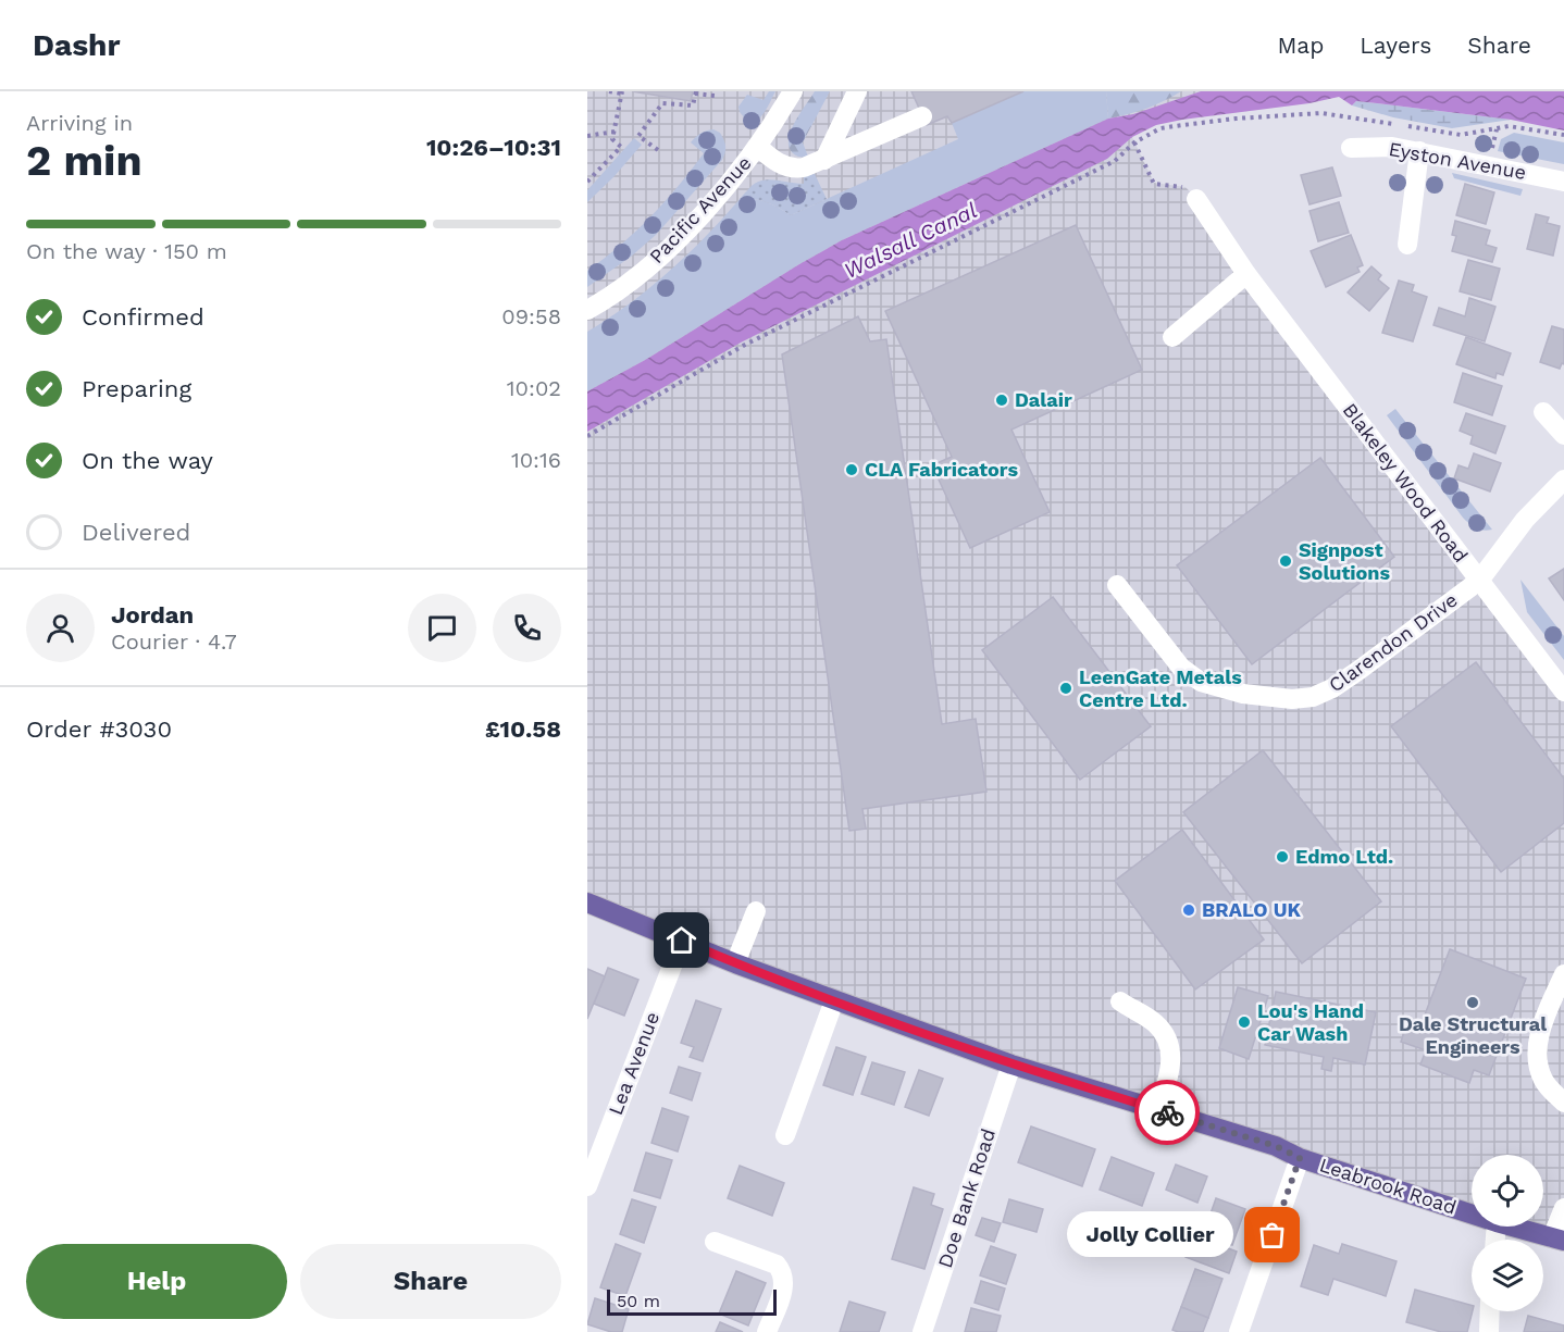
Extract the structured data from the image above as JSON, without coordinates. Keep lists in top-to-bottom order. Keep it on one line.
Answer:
{"streets":{"main road":["Leabrook Road"],"street":["Eyston Avenue","Pacific Avenue","Blakeley Wood Road","Clarendon Drive","Lea Avenue","Doe Bank Road"]},"crossings":[["Blakeley Wood Road","Clarendon Drive"],["Lea Avenue","Leabrook Road"],["Leabrook Road","Doe Bank Road"]],"water":["Walsall Canal"],"places":["Dalair","CLA Fabricators","Signpost Solutions","LeenGate Metals Centre Ltd.","Edmo Ltd.","BRALO UK","Dale Structural Engineers","Lou's Hand Car Wash","Jolly Collier"],"scale_bar":"50 m","page":{"header":"Dashr","nav":["Map","Layers","Share"],"heading":["2 min","Arriving in","10:26–10:31"],"panel":["Jordan","Courier · 4.7","Order #3030","£10.58"],"bar":"On the way · 150 m","list":[["Confirmed","09:58"],["Preparing","10:02"],["On the way","10:16"],"Delivered"],"bubble":"Jolly Collier","buttons":["Help","Share"],"scale":"50 m"}}
